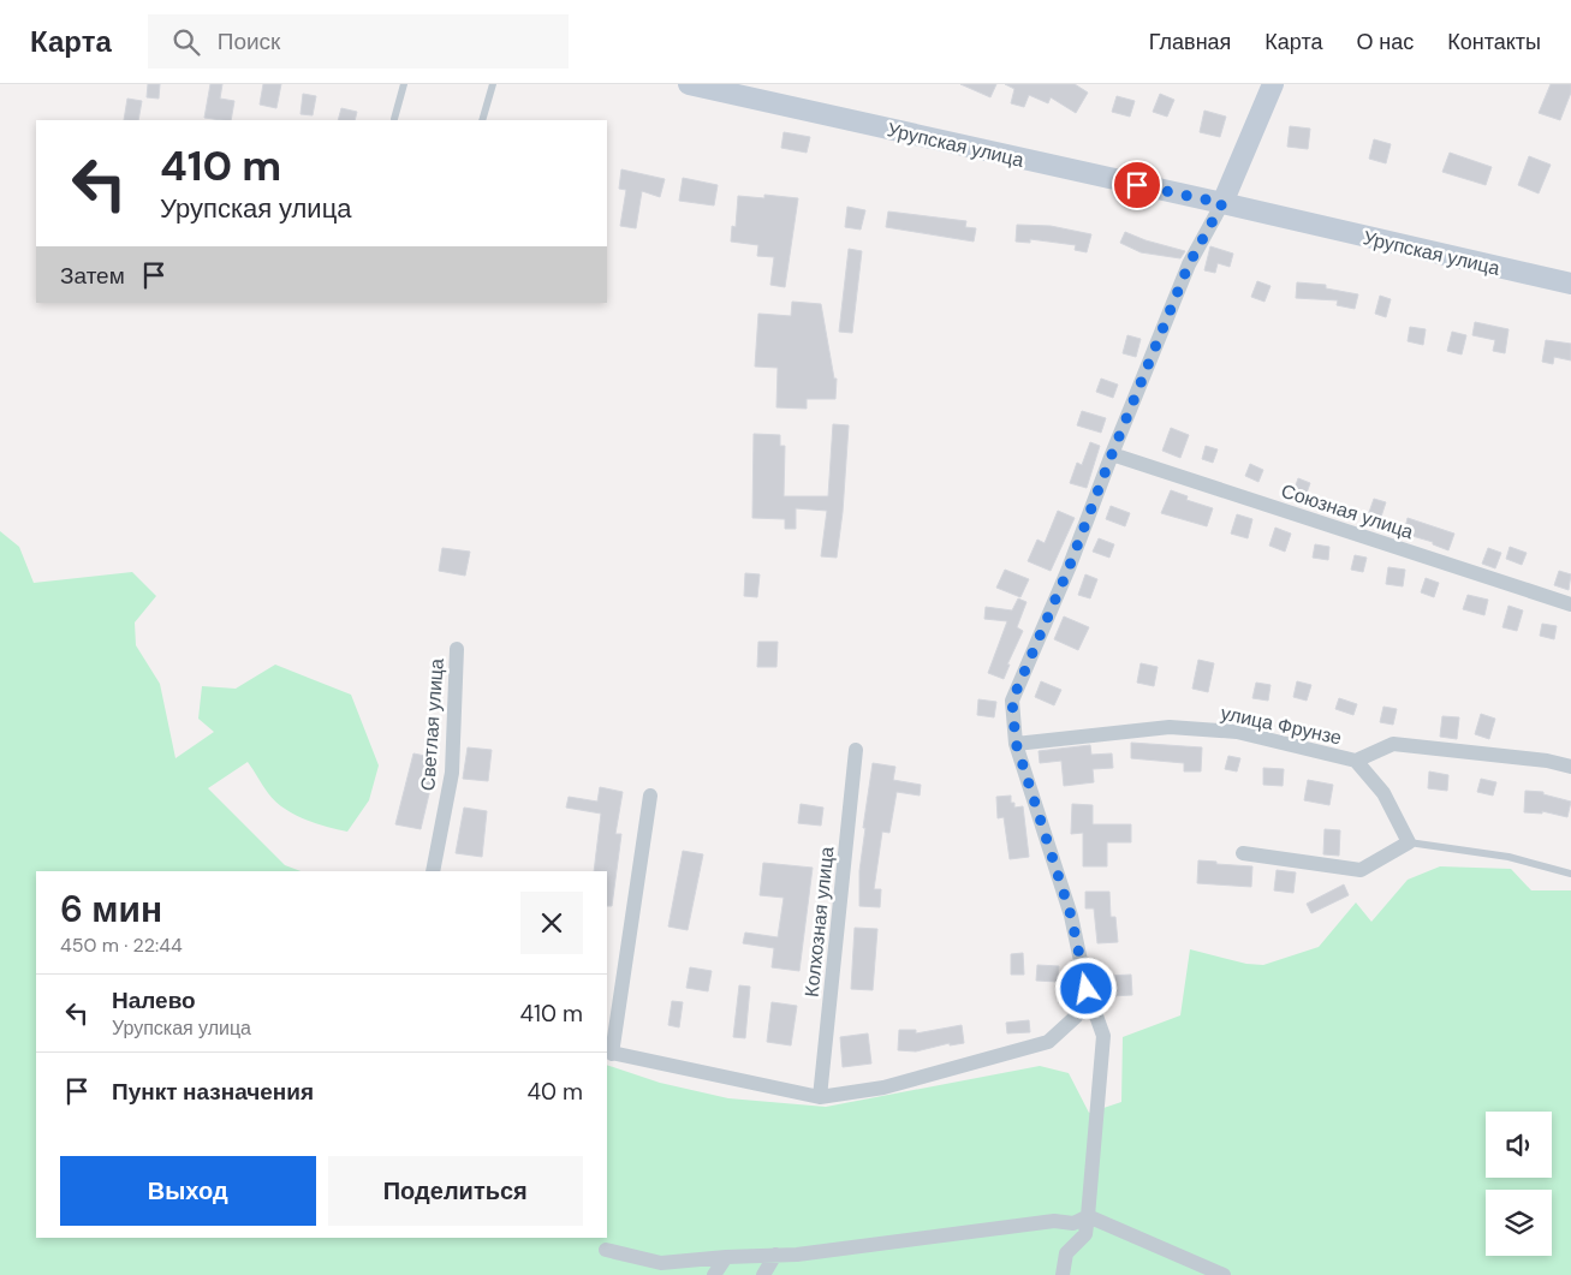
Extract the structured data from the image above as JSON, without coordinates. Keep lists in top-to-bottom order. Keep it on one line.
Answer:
{"streets":{"street":["Урупская улица","Союзная улица","Светлая улица","улица Фрунзе","Колхозная улица"]},"page":{"header":"Карта","search":"Поиск","nav":["Главная","Карта","О нас","Контакты"],"turn":["410 m","Урупская улица"],"then":"Затем","heading":["6 мин","450 m · 22:44"],"list":[{"name":"Налево","note":"Урупская улица","value":"410 m"},{"name":"Пункт назначения","value":"40 m"}],"buttons":["Выход","Поделиться"]}}
